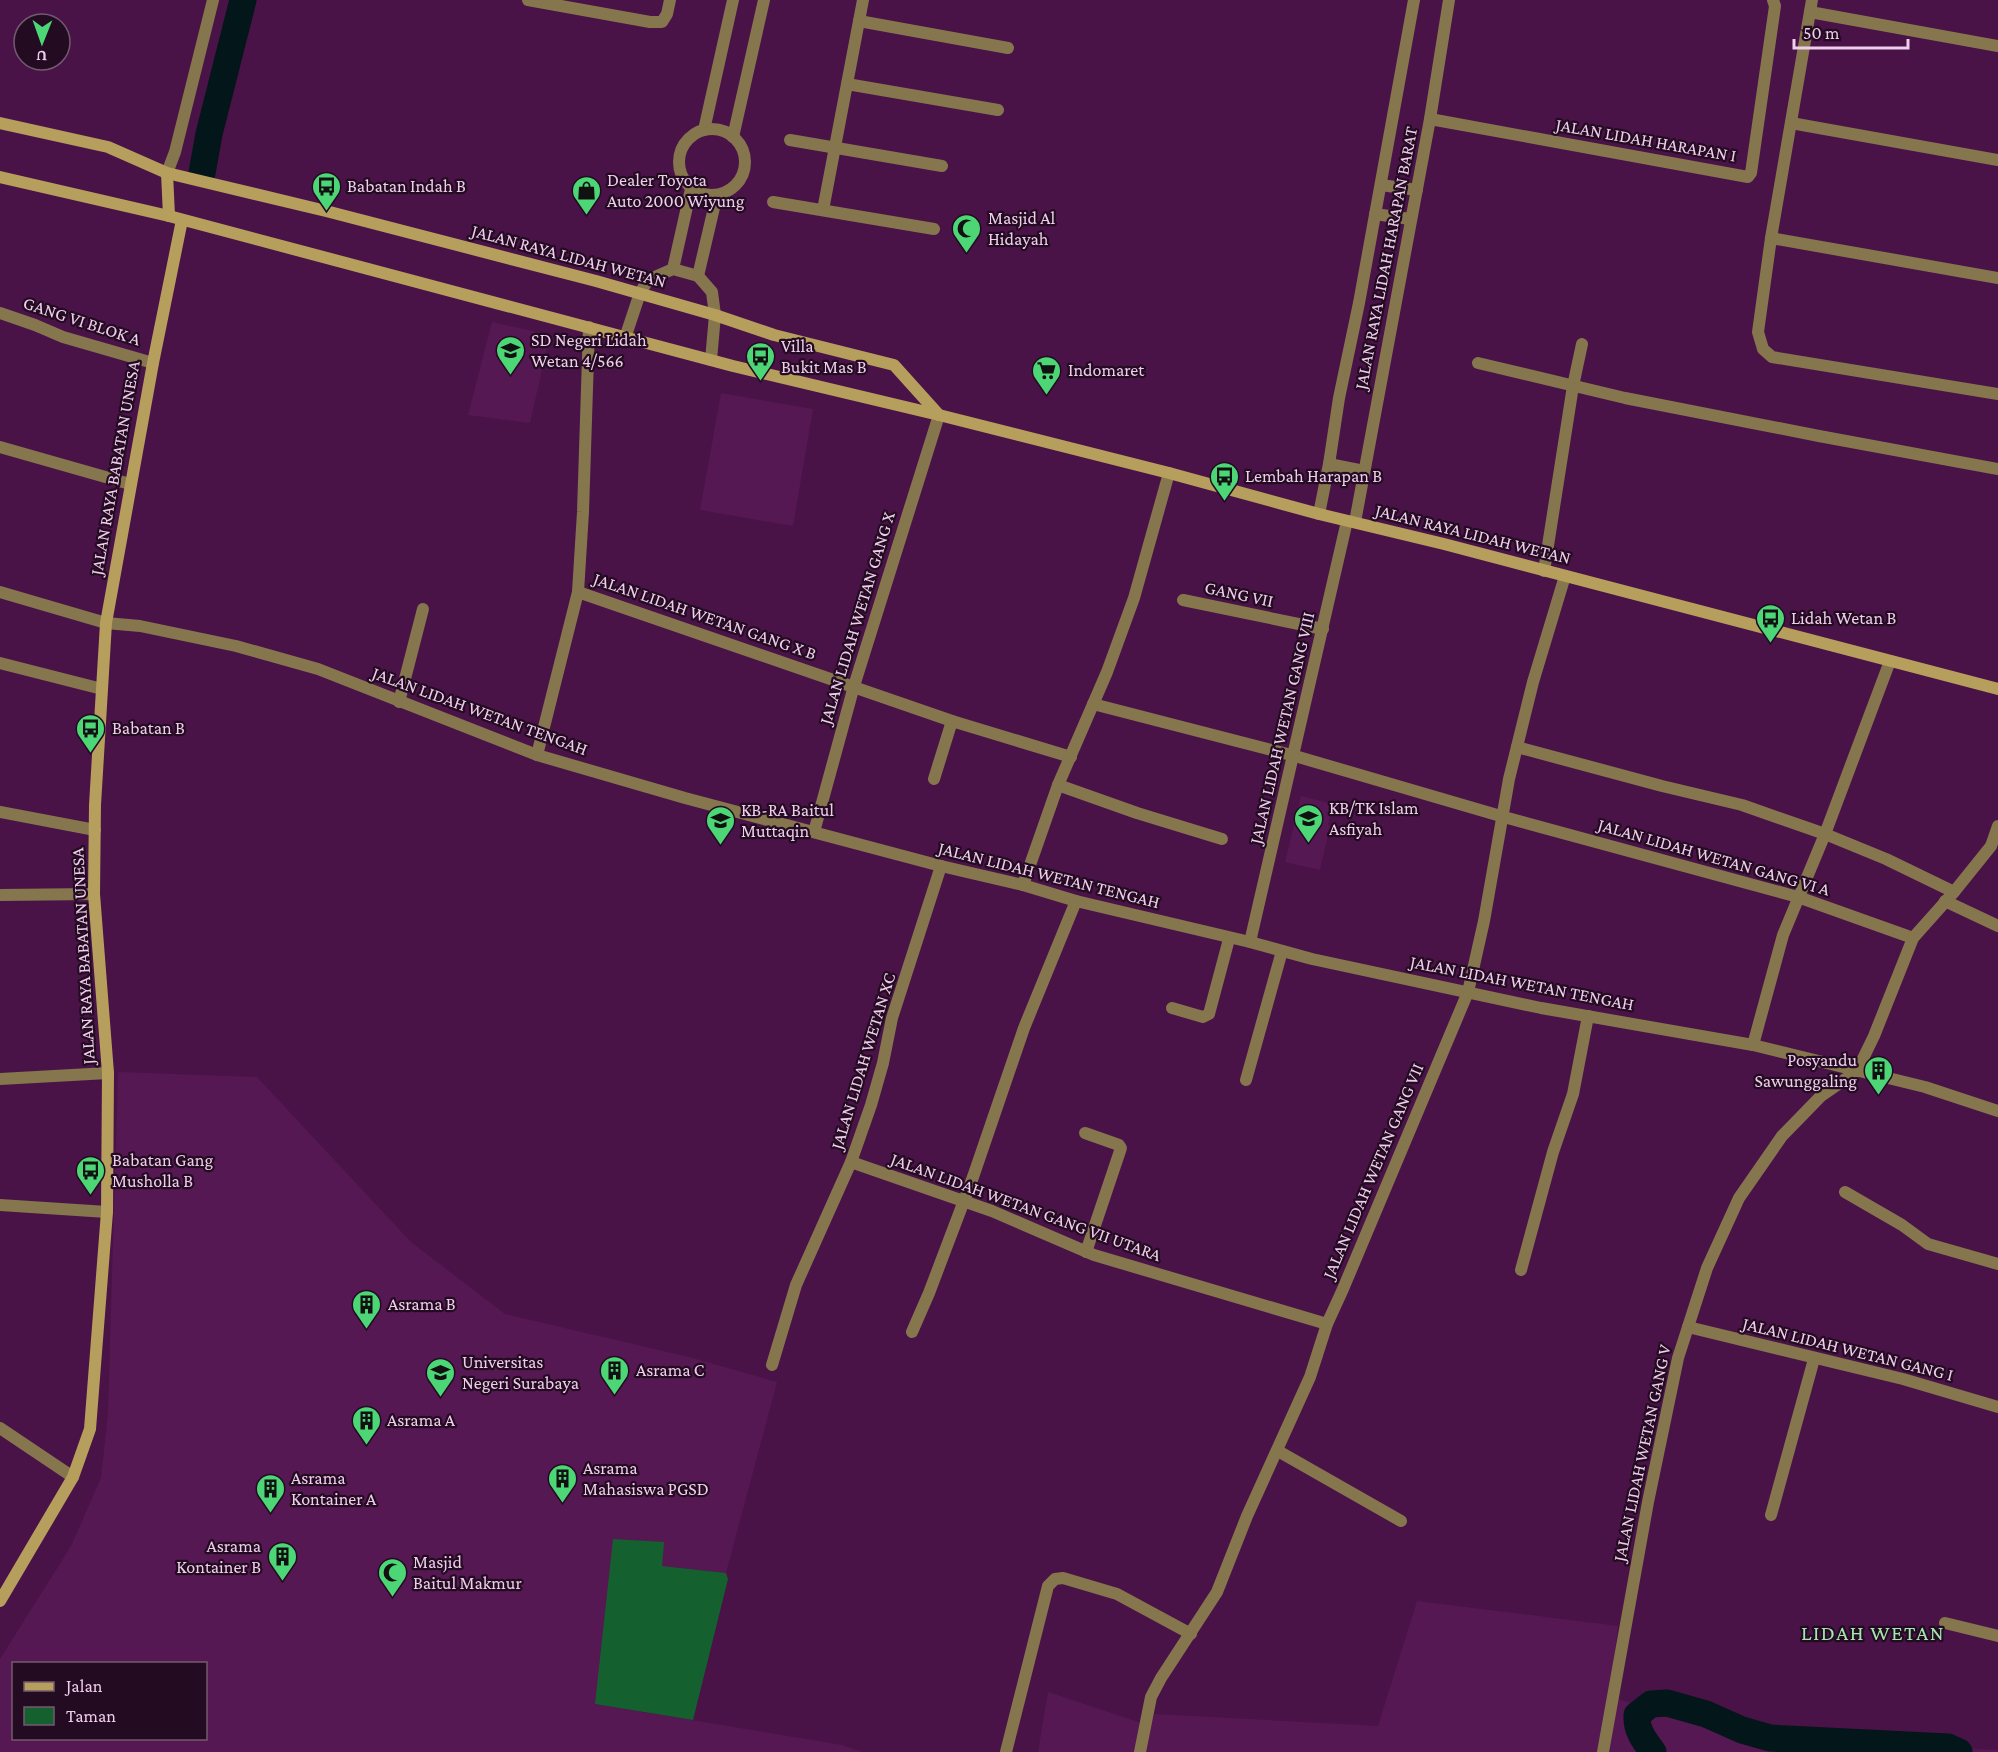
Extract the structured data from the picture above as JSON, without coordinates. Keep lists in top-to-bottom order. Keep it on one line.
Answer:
{"streets":{"main road":["JALAN RAYA LIDAH WETAN","JALAN RAYA BABATAN UNESA"],"street":["JALAN LIDAH HARAPAN I","JALAN RAYA LIDAH HARAPAN BARAT","GANG VI BLOK A","GANG VII","JALAN LIDAH WETAN GANG X B","JALAN LIDAH WETAN GANG X","JALAN LIDAH WETAN TENGAH","JALAN LIDAH WETAN GANG VIII","JALAN LIDAH WETAN GANG VI A","JALAN LIDAH WETAN XC","JALAN LIDAH WETAN GANG VII","JALAN LIDAH WETAN GANG VII UTARA","JALAN LIDAH WETAN GANG I","JALAN LIDAH WETAN GANG V"]},"crossings":[["JALAN LIDAH HARAPAN I","JALAN RAYA LIDAH HARAPAN BARAT"],["JALAN RAYA LIDAH WETAN","JALAN RAYA LIDAH HARAPAN BARAT"],["JALAN RAYA LIDAH WETAN","JALAN RAYA BABATAN UNESA"],["JALAN RAYA LIDAH WETAN","JALAN LIDAH WETAN GANG X"],["JALAN RAYA LIDAH WETAN","JALAN LIDAH WETAN GANG VIII"],["JALAN RAYA LIDAH WETAN","JALAN LIDAH WETAN GANG VII"],["JALAN RAYA LIDAH HARAPAN BARAT","JALAN LIDAH WETAN GANG VIII"],["GANG VI BLOK A","JALAN RAYA BABATAN UNESA"],["JALAN RAYA BABATAN UNESA","JALAN LIDAH WETAN TENGAH"],["GANG VII","JALAN LIDAH WETAN GANG VIII"],["JALAN LIDAH WETAN GANG X B","JALAN LIDAH WETAN GANG X"],["JALAN LIDAH WETAN GANG X","JALAN LIDAH WETAN TENGAH"],["JALAN LIDAH WETAN TENGAH","JALAN LIDAH WETAN GANG VIII"],["JALAN LIDAH WETAN TENGAH","JALAN LIDAH WETAN XC"],["JALAN LIDAH WETAN TENGAH","JALAN LIDAH WETAN GANG VII"],["JALAN LIDAH WETAN TENGAH","JALAN LIDAH WETAN GANG V"],["JALAN LIDAH WETAN GANG VIII","JALAN LIDAH WETAN GANG VI A"],["JALAN LIDAH WETAN GANG VI A","JALAN LIDAH WETAN GANG VII"],["JALAN LIDAH WETAN GANG VI A","JALAN LIDAH WETAN GANG V"],["JALAN LIDAH WETAN XC","JALAN LIDAH WETAN GANG VII UTARA"],["JALAN LIDAH WETAN GANG VII","JALAN LIDAH WETAN GANG VII UTARA"],["JALAN LIDAH WETAN GANG I","JALAN LIDAH WETAN GANG V"]],"districts":["LIDAH WETAN"],"places":{"bus stop":["Babatan Indah B","Villa Bukit Mas B","Lembah Harapan B","Lidah Wetan B","Babatan B","Babatan Gang Musholla B"],"shop":["Dealer Toyota Auto 2000 Wiyung"],"mosque":["Masjid Al Hidayah","Masjid Baitul Makmur"],"school or university":["SD Negeri Lidah Wetan 4/566","KB/TK Islam Asfiyah","KB-RA Baitul Muttaqin","Universitas Negeri Surabaya"],"supermarket":["Indomaret"],"building":["Posyandu Sawunggaling","Asrama B","Asrama C","Asrama A","Asrama Mahasiswa PGSD","Asrama Kontainer A","Asrama Kontainer B"]},"legend":["Jalan","Taman"],"scale_bar":"50 m","north":"bottom"}
